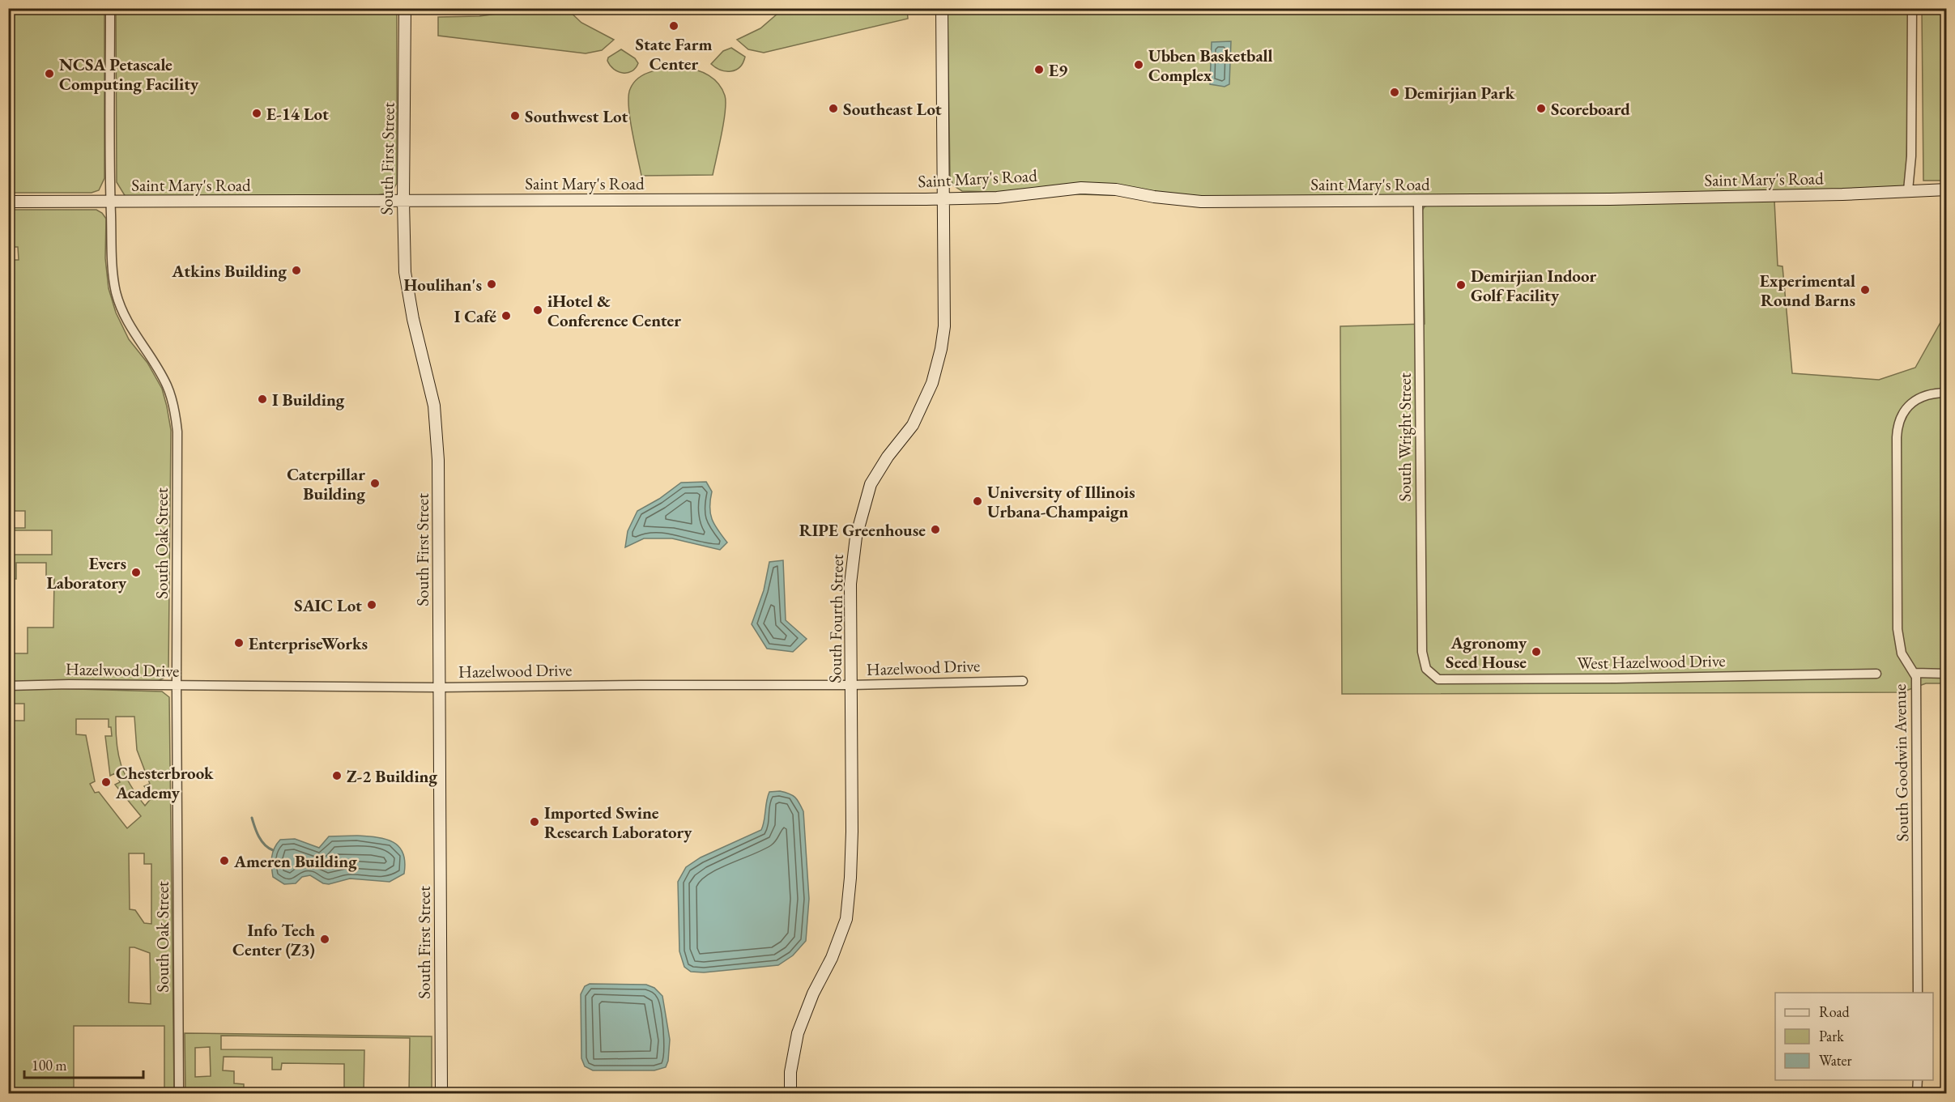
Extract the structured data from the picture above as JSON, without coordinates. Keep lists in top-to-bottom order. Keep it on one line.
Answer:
{"streets":{"street":["South First Street","Saint Mary's Road","South Wright Street","South Oak Street","South Fourth Street","West Hazelwood Drive","Hazelwood Drive","South Goodwin Avenue"]},"crossings":[["South First Street","Saint Mary's Road"],["South First Street","Hazelwood Drive"],["Saint Mary's Road","South Wright Street"],["Saint Mary's Road","South Oak Street"],["Saint Mary's Road","South Fourth Street"],["South Wright Street","West Hazelwood Drive"],["South Oak Street","Hazelwood Drive"],["South Fourth Street","Hazelwood Drive"]],"places":["State Farm Center","Ubben Basketball Complex","E9","NCSA Petascale Computing Facility","Demirjian Park","Southeast Lot","Scoreboard","E-14 Lot","Southwest Lot","Atkins Building","Houlihan's","Demirjian Indoor Golf Facility","Experimental Round Barns","iHotel & Conference Center","I Café","I Building","Caterpillar Building","University of Illinois Urbana-Champaign","RIPE Greenhouse","Evers Laboratory","SAIC Lot","EnterpriseWorks","Agronomy Seed House","Z-2 Building","Chesterbrook Academy","Imported Swine Research Laboratory","Ameren Building","Info Tech Center (Z3)"],"legend":["Road","Park","Water"],"scale_bar":"100 m"}
